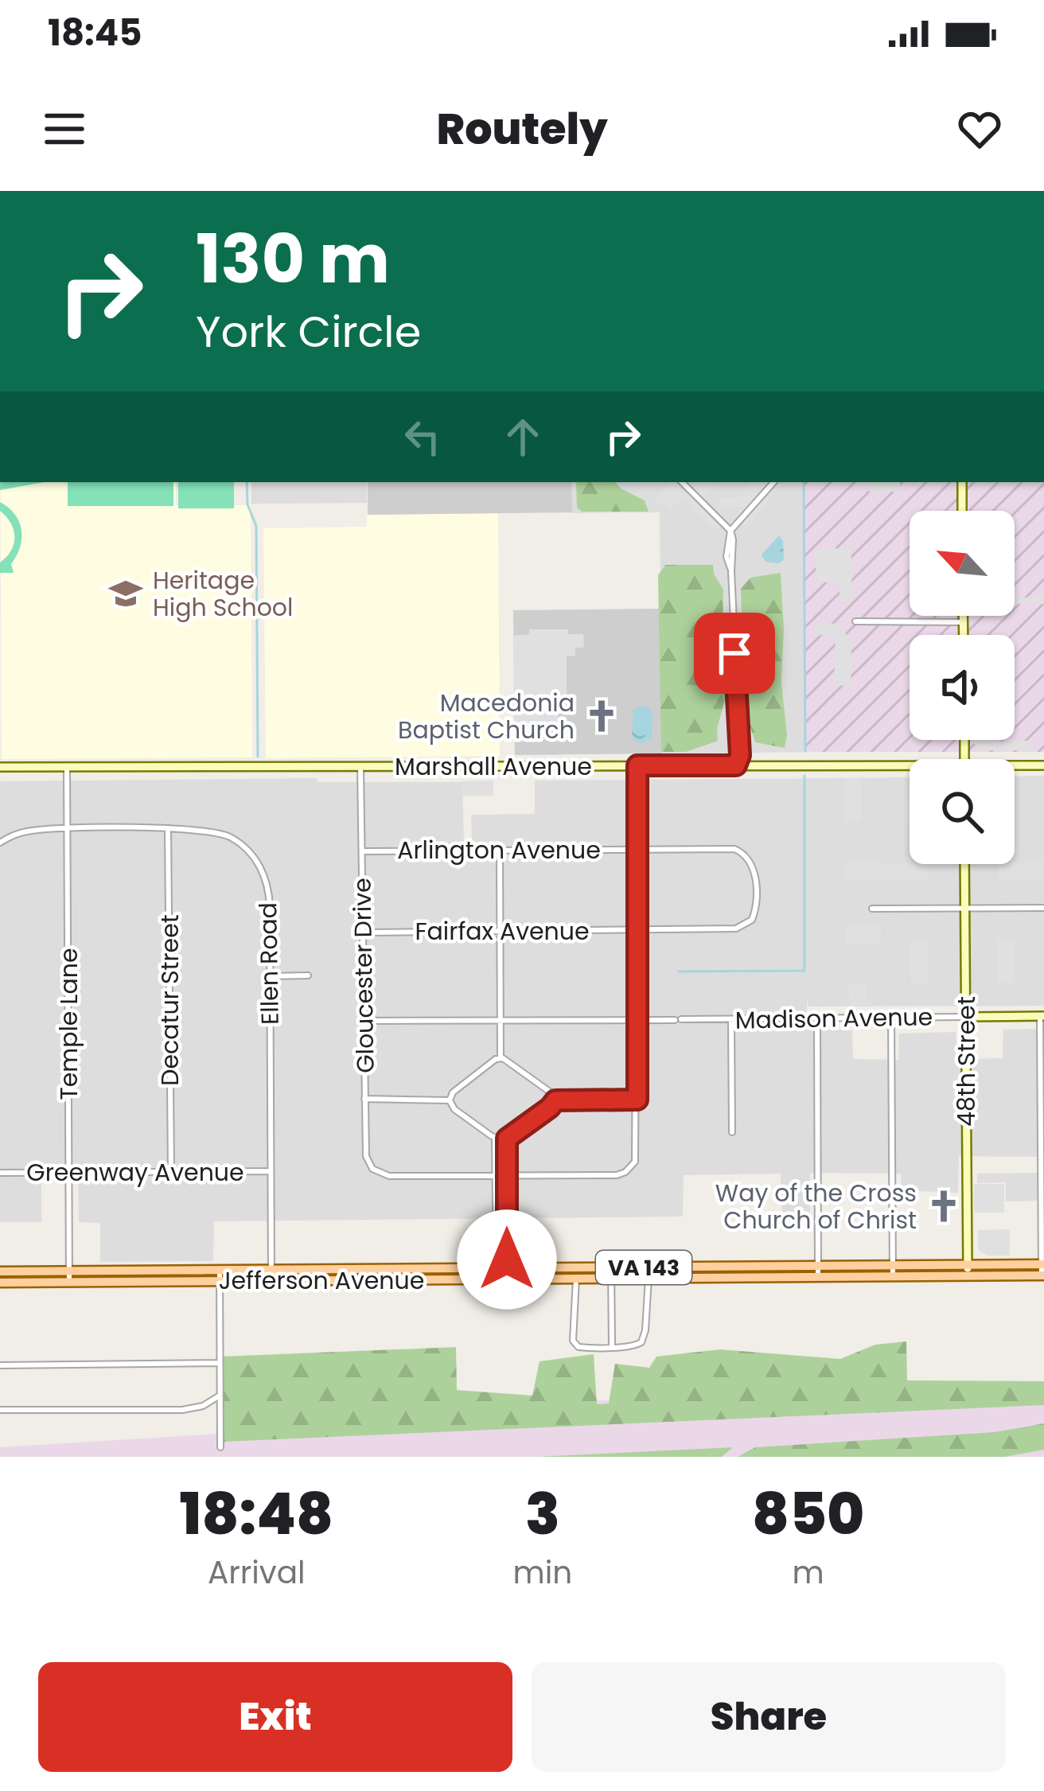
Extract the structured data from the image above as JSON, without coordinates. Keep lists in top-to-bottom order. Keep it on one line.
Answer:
{"streets":{"main road":["VA 143","Jefferson Avenue"],"street":["Marshall Avenue","Arlington Avenue","Fairfax Avenue","Ellen Road","Gloucester Drive","Decatur Street","Madison Avenue","Temple Lane","48th Street","Greenway Avenue"]},"crossings":[["Marshall Avenue","Gloucester Drive"],["Marshall Avenue","Temple Lane"],["Arlington Avenue","Fairfax Avenue"],["Arlington Avenue","Gloucester Drive"],["Fairfax Avenue","Gloucester Drive"],["Ellen Road","Decatur Street"],["Ellen Road","Temple Lane"],["Ellen Road","Greenway Avenue"],["Ellen Road","Jefferson Avenue"],["Gloucester Drive","Madison Avenue"],["Decatur Street","Greenway Avenue"],["Madison Avenue","48th Street"],["Temple Lane","Greenway Avenue"],["Temple Lane","Jefferson Avenue"],["48th Street","Jefferson Avenue"]],"places":{"school or university":["Heritage High School"],"church":["Macedonia Baptist Church","Way of the Cross Church of Christ"]},"north":"top left","page":{"status":"18:45","header":"Routely","turn":["130 m","York Circle"],"eta":["18:48","Arrival","3","min","850","m"],"buttons":["Exit","Share"]}}
